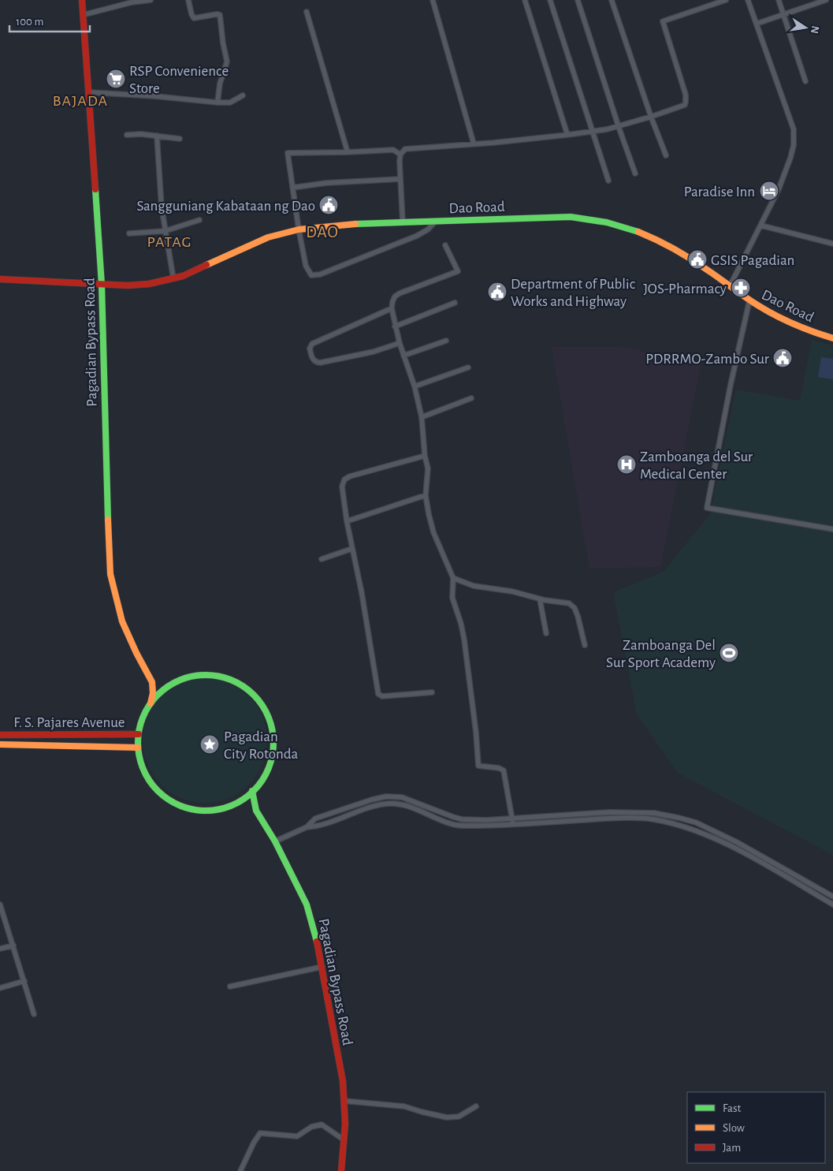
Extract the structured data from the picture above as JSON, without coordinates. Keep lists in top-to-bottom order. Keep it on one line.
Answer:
{"streets":{"main road":["Dao Road","Pagadian Bypass Road","F. S. Pajares Avenue"]},"crossings":[["Dao Road","Pagadian Bypass Road"],["Pagadian Bypass Road","F. S. Pajares Avenue"]],"districts":["BAJADA","DAO","PATAG"],"places":{"supermarket":["RSP Convenience Store"],"hotel":["Paradise Inn"],"public building":["Sangguniang Kabataan ng Dao","GSIS Pagadian","Department of Public Works and Highway","PDRRMO-Zambo Sur"],"pharmacy":["JOS-Pharmacy"],"hospital":["Zamboanga del Sur Medical Center"],"sports":["Zamboanga Del Sur Sport Academy"],"place":["Pagadian City Rotonda"]},"legend":["Fast","Slow","Jam"],"scale_bar":"100 m","north":"right"}
